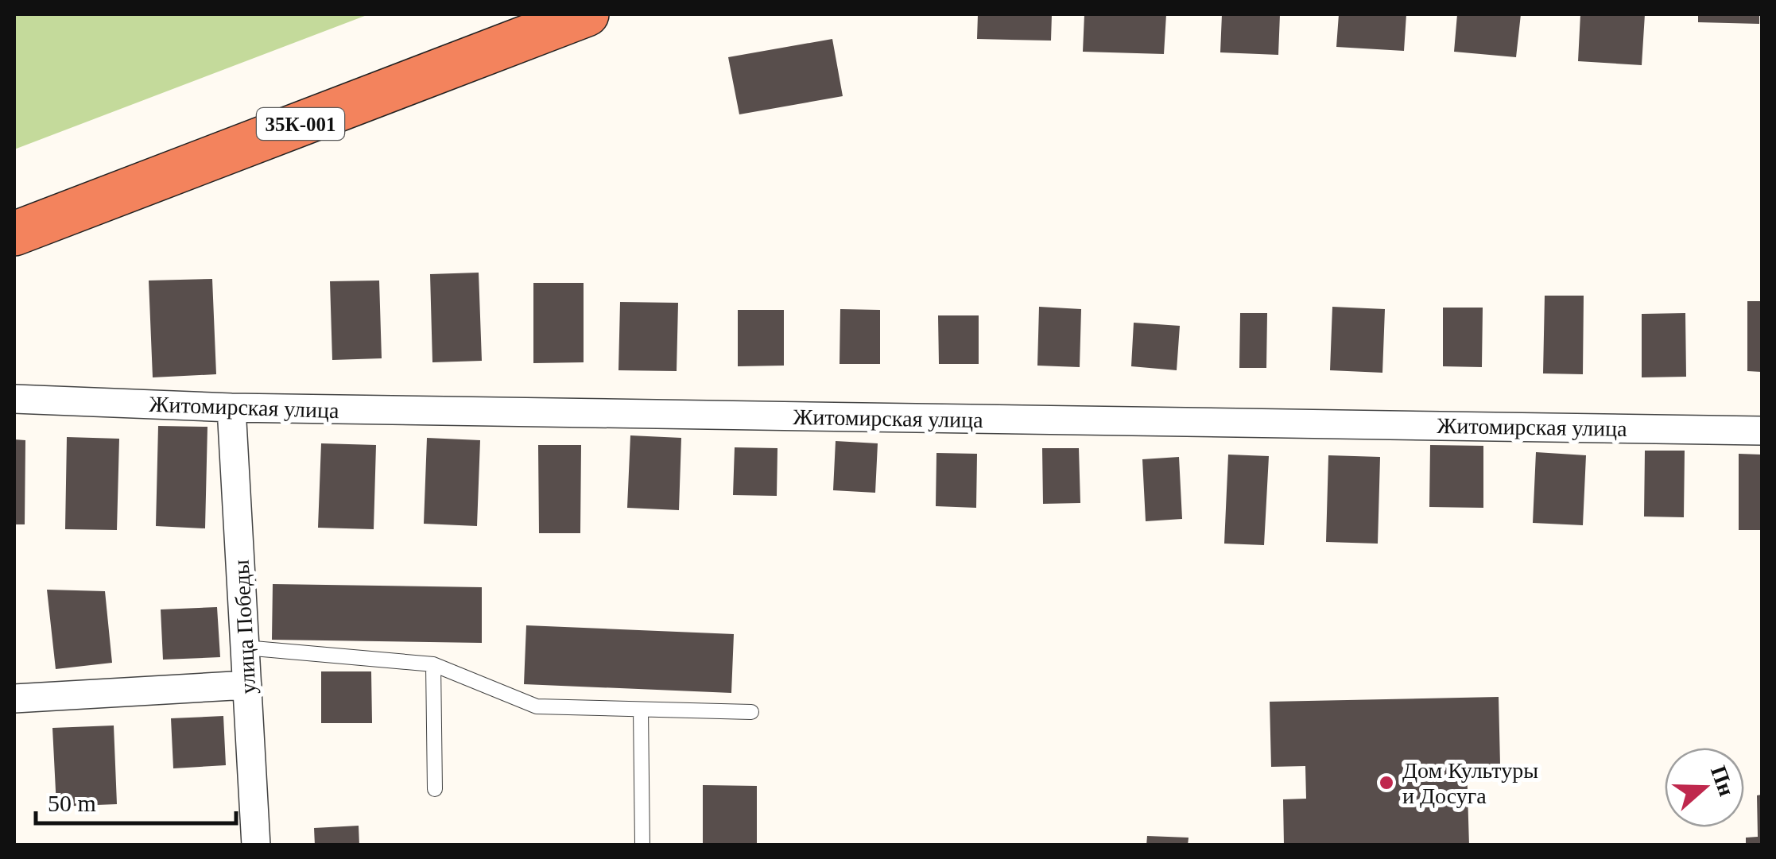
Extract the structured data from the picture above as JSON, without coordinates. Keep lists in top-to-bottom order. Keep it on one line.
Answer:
{"streets":{"highway":["35К-001"],"street":["Житомирская улица","улица Победы"]},"crossings":[["Житомирская улица","улица Победы"]],"places":["Дом Культуры и Досуга"],"scale_bar":"50 m","north":"right"}
